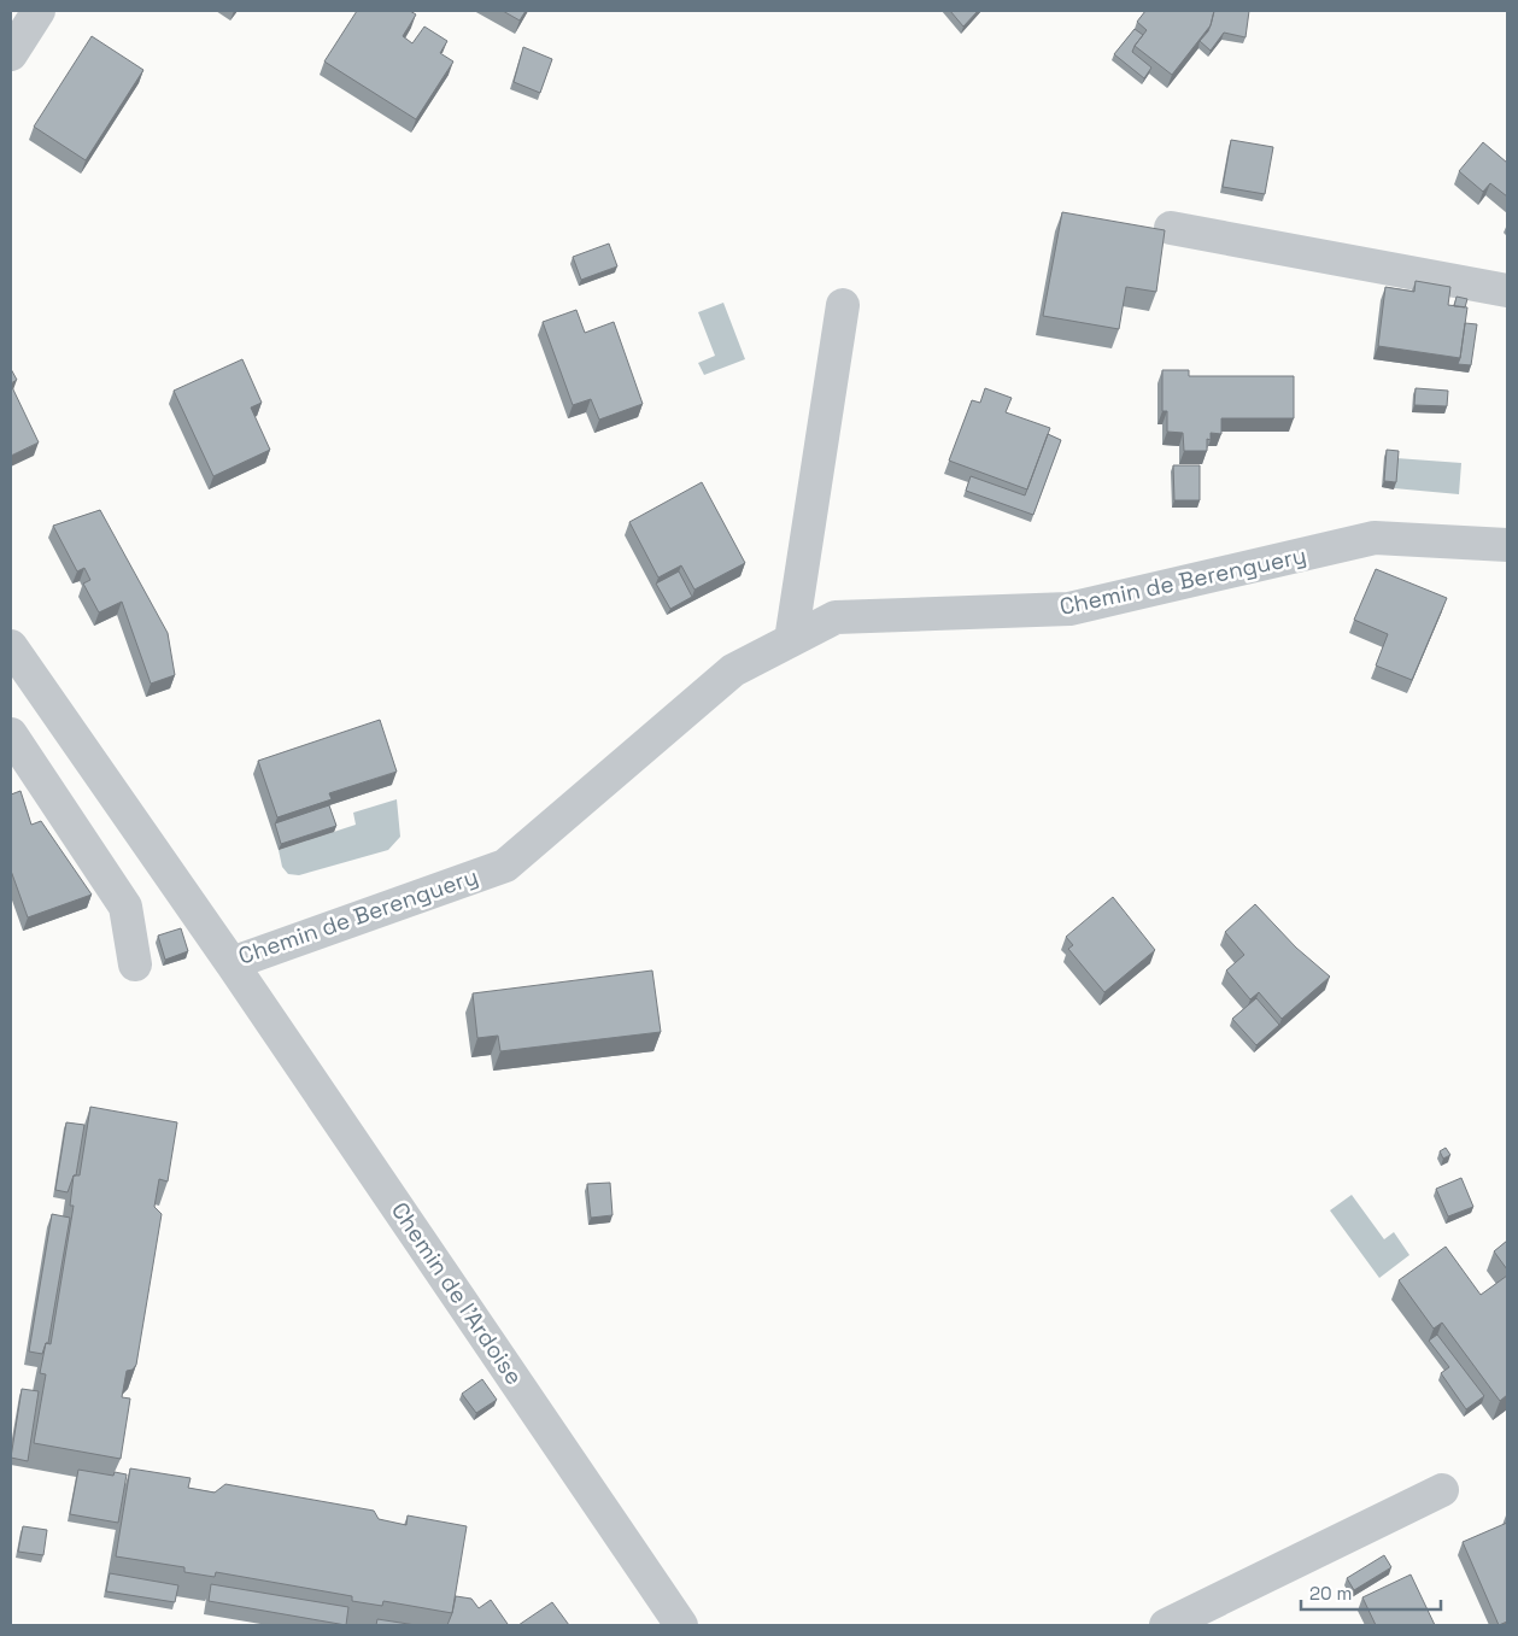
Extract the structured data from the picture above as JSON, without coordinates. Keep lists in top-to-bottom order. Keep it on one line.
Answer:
{"streets":{"street":["Chemin de Berenguery","Chemin de l'Ardoise"]},"crossings":[["Chemin de Berenguery","Chemin de l'Ardoise"]],"scale_bar":"20 m"}
